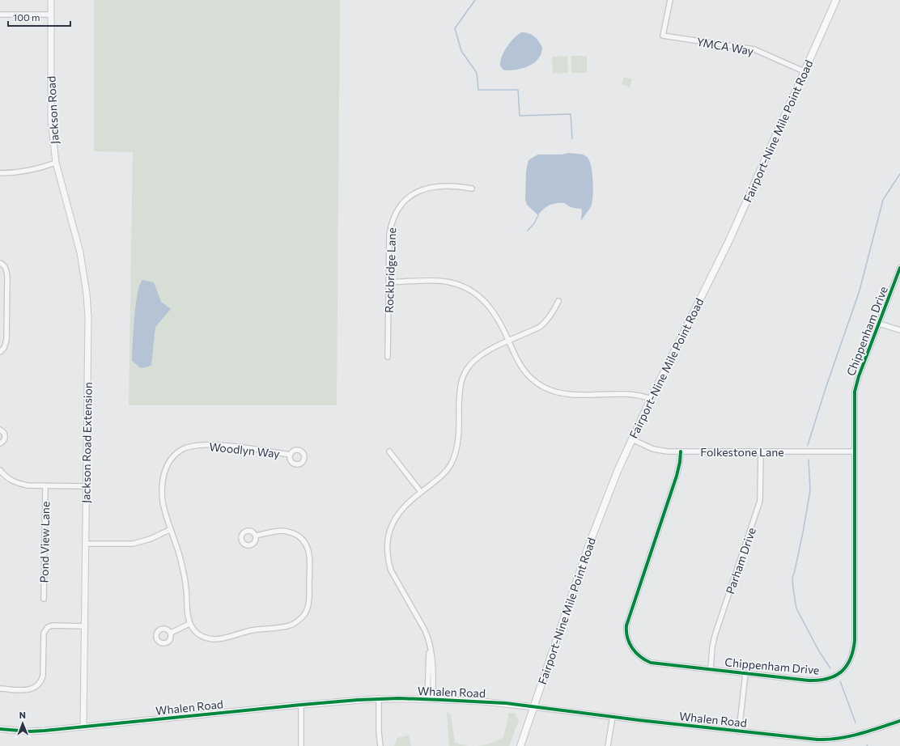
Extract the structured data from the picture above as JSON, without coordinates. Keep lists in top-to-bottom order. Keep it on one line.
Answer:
{"streets":{"main road":["Fairport-Nine Mile Point Road"],"street":["YMCA Way","Jackson Road","Rockbridge Lane","Chippenham Drive","Jackson Road Extension","Woodlyn Way","Folkestone Lane","Pond View Lane","Parham Drive","Whalen Road"]},"crossings":[["YMCA Way","Fairport-Nine Mile Point Road"],["Jackson Road","Jackson Road Extension"],["Fairport-Nine Mile Point Road","Folkestone Lane"],["Fairport-Nine Mile Point Road","Whalen Road"],["Chippenham Drive","Folkestone Lane"],["Chippenham Drive","Parham Drive"],["Jackson Road Extension","Whalen Road"],["Folkestone Lane","Parham Drive"]],"scale_bar":"100 m","north":"top"}
